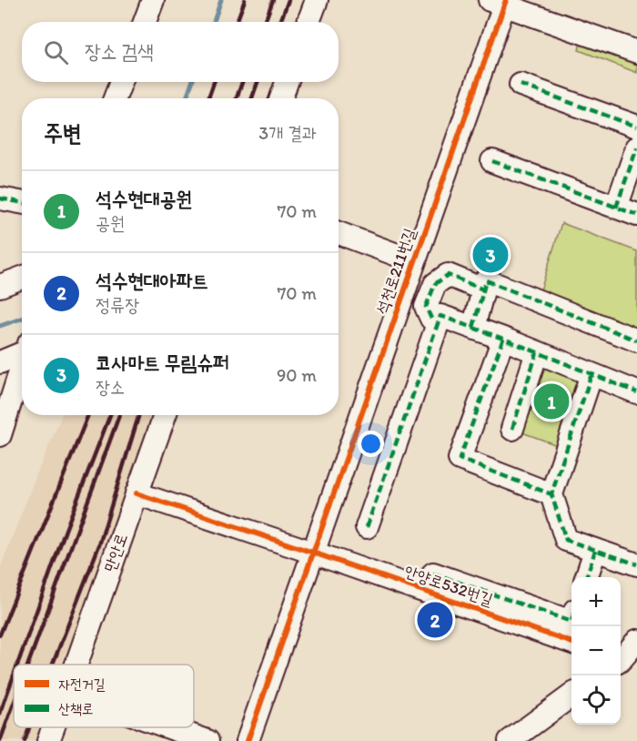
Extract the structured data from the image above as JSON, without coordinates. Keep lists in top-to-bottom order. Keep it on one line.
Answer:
{"streets":{"street":["석천로211번길","만안로","안양로532번길"]},"crossings":[["석천로211번길","안양로532번길"],["만안로","안양로532번길"]],"legend":["자전거길","산책로"],"page":{"search":"장소 검색","heading":["주변","3개 결과"],"list":[{"mark":"1","name":"석수현대공원","note":"공원","value":"70 m"},{"mark":"2","name":"석수현대아파트","note":"정류장","value":"70 m"},{"mark":"3","name":"코사마트 무림슈퍼","note":"장소","value":"90 m"}],"pins":["3","1","2"],"map_buttons":["+","−"]}}
